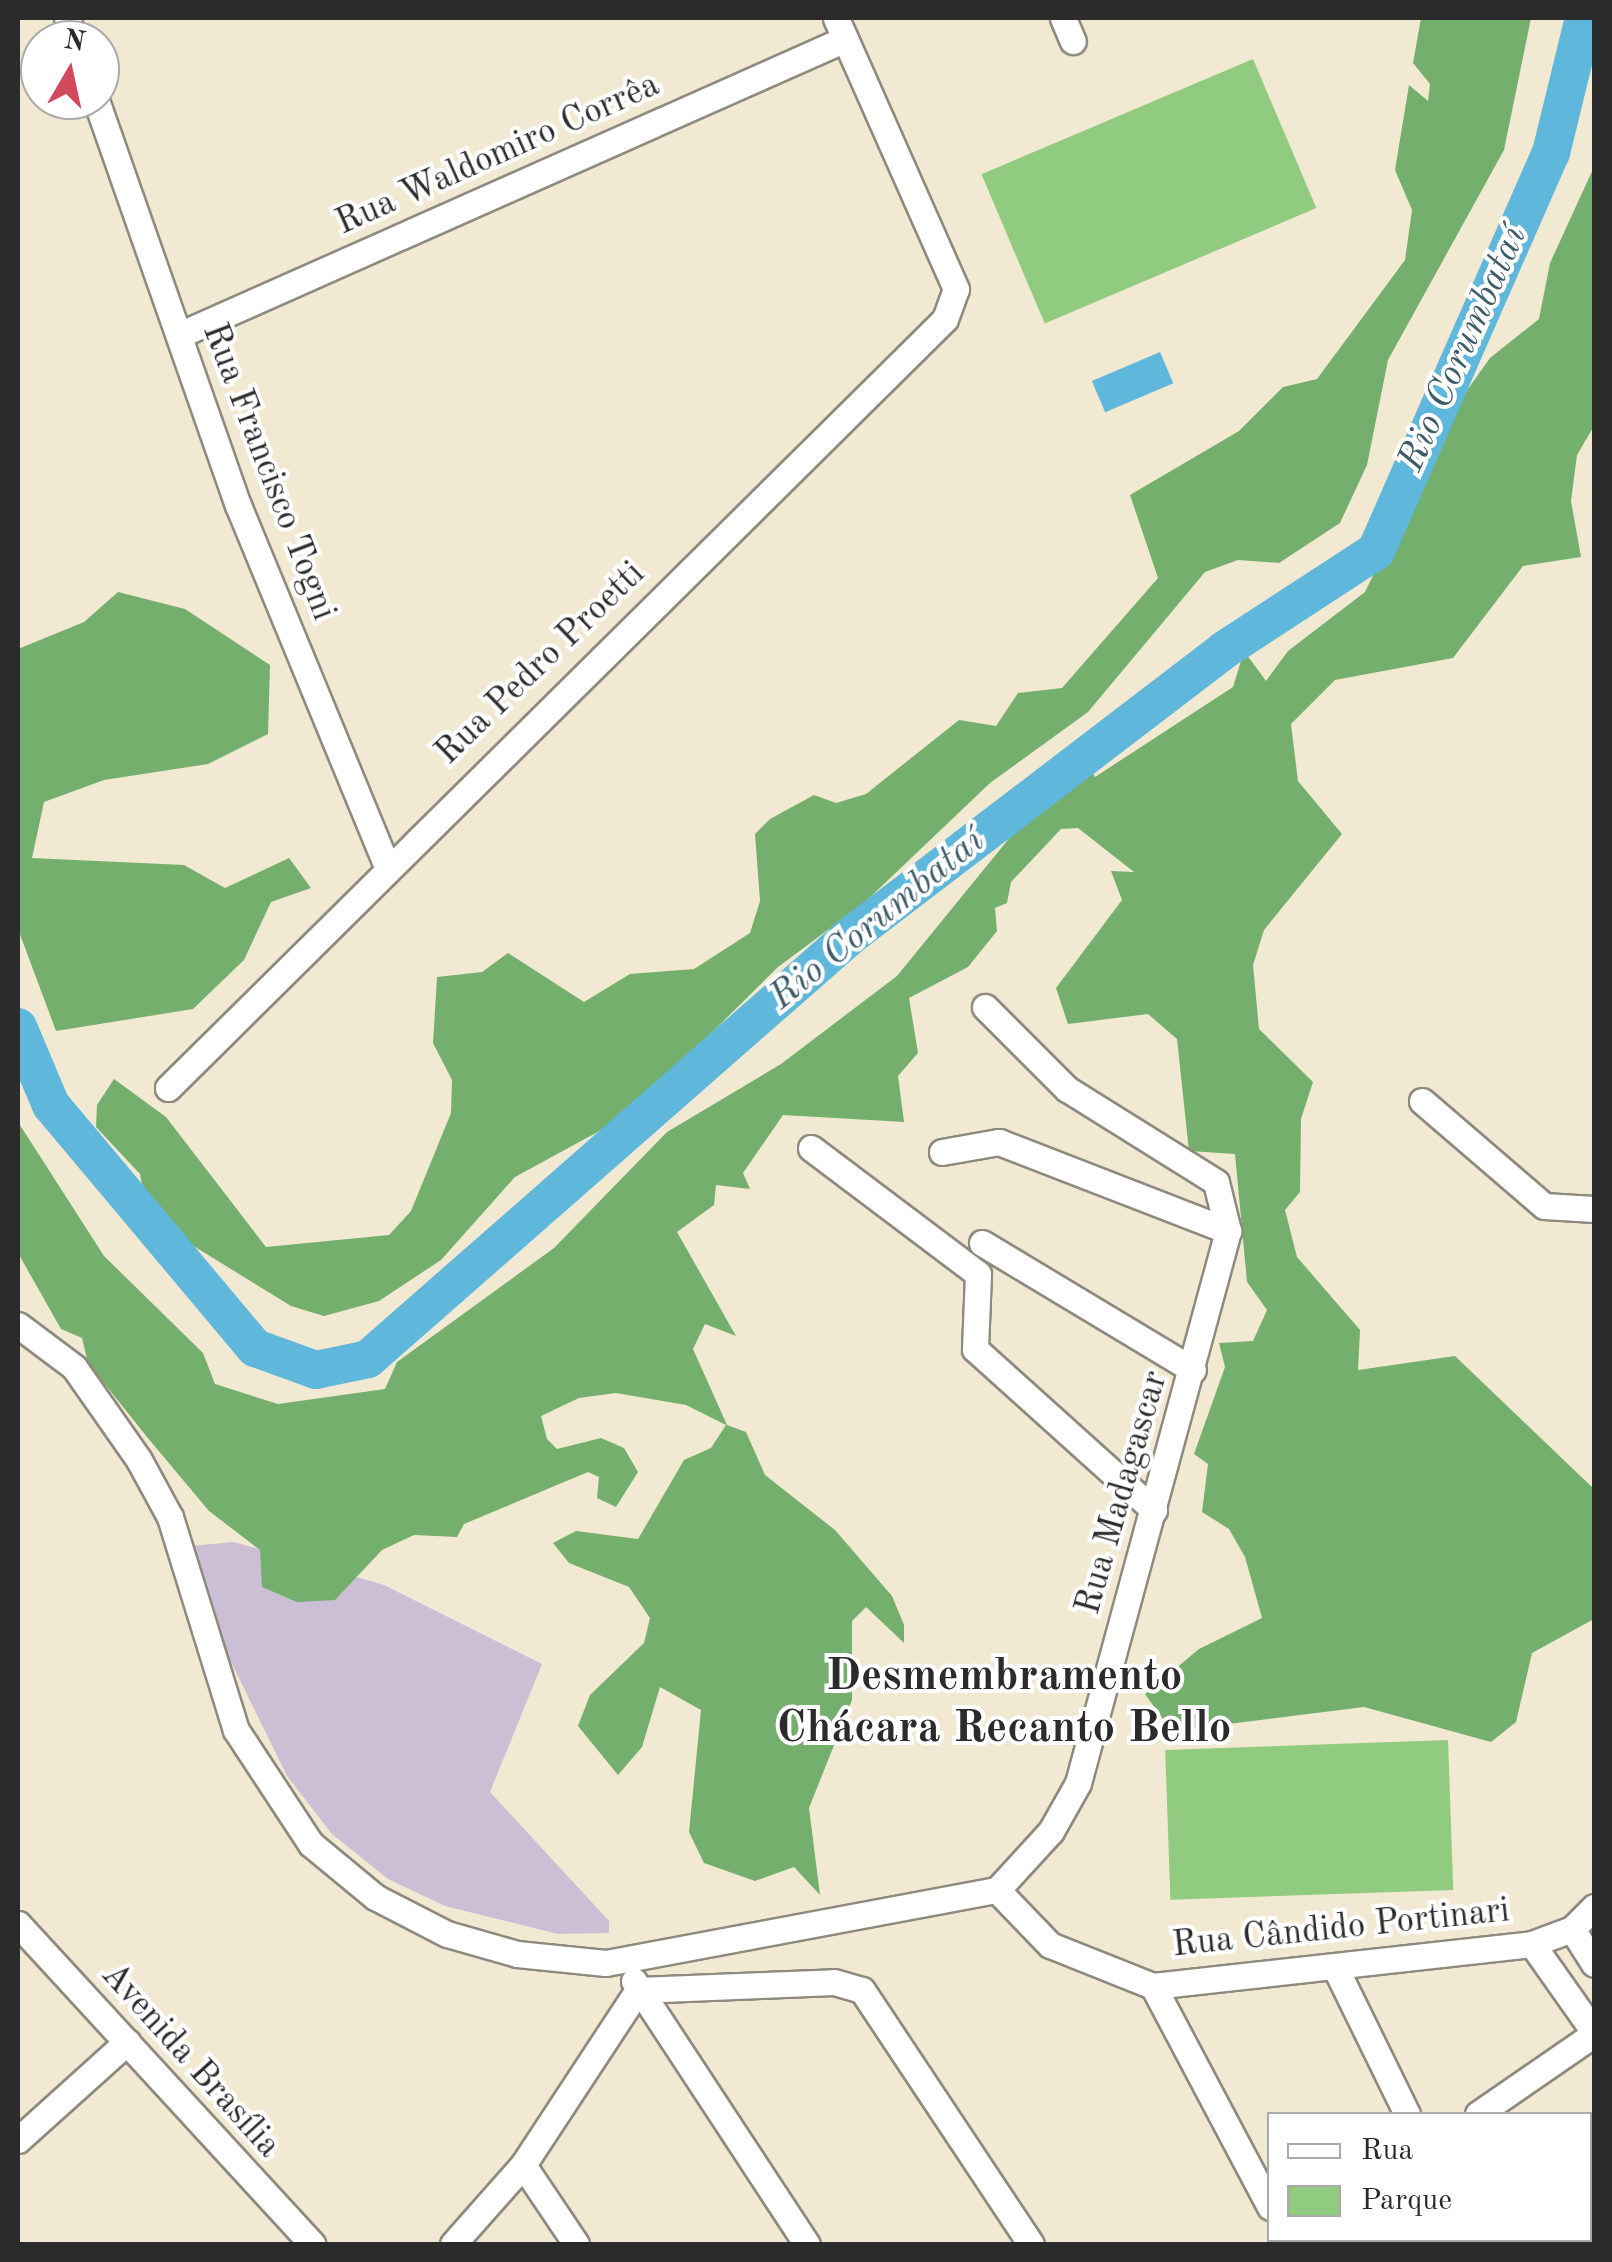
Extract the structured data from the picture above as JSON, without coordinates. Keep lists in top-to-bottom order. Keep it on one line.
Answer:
{"streets":{"street":["Rua Waldomiro Corrêa","Rua Francisco Togni","Rua Pedro Proetti","Rua Madagascar","Rua Cândido Portinari","Avenida Brasília"]},"crossings":[["Rua Waldomiro Corrêa","Rua Francisco Togni"],["Rua Waldomiro Corrêa","Rua Pedro Proetti"],["Rua Francisco Togni","Rua Pedro Proetti"],["Rua Madagascar","Rua Cândido Portinari"]],"districts":["Desmembramento Chácara Recanto Bello"],"water":["Rio Corumbataí"],"legend":["Rua","Parque"],"north":"top"}
